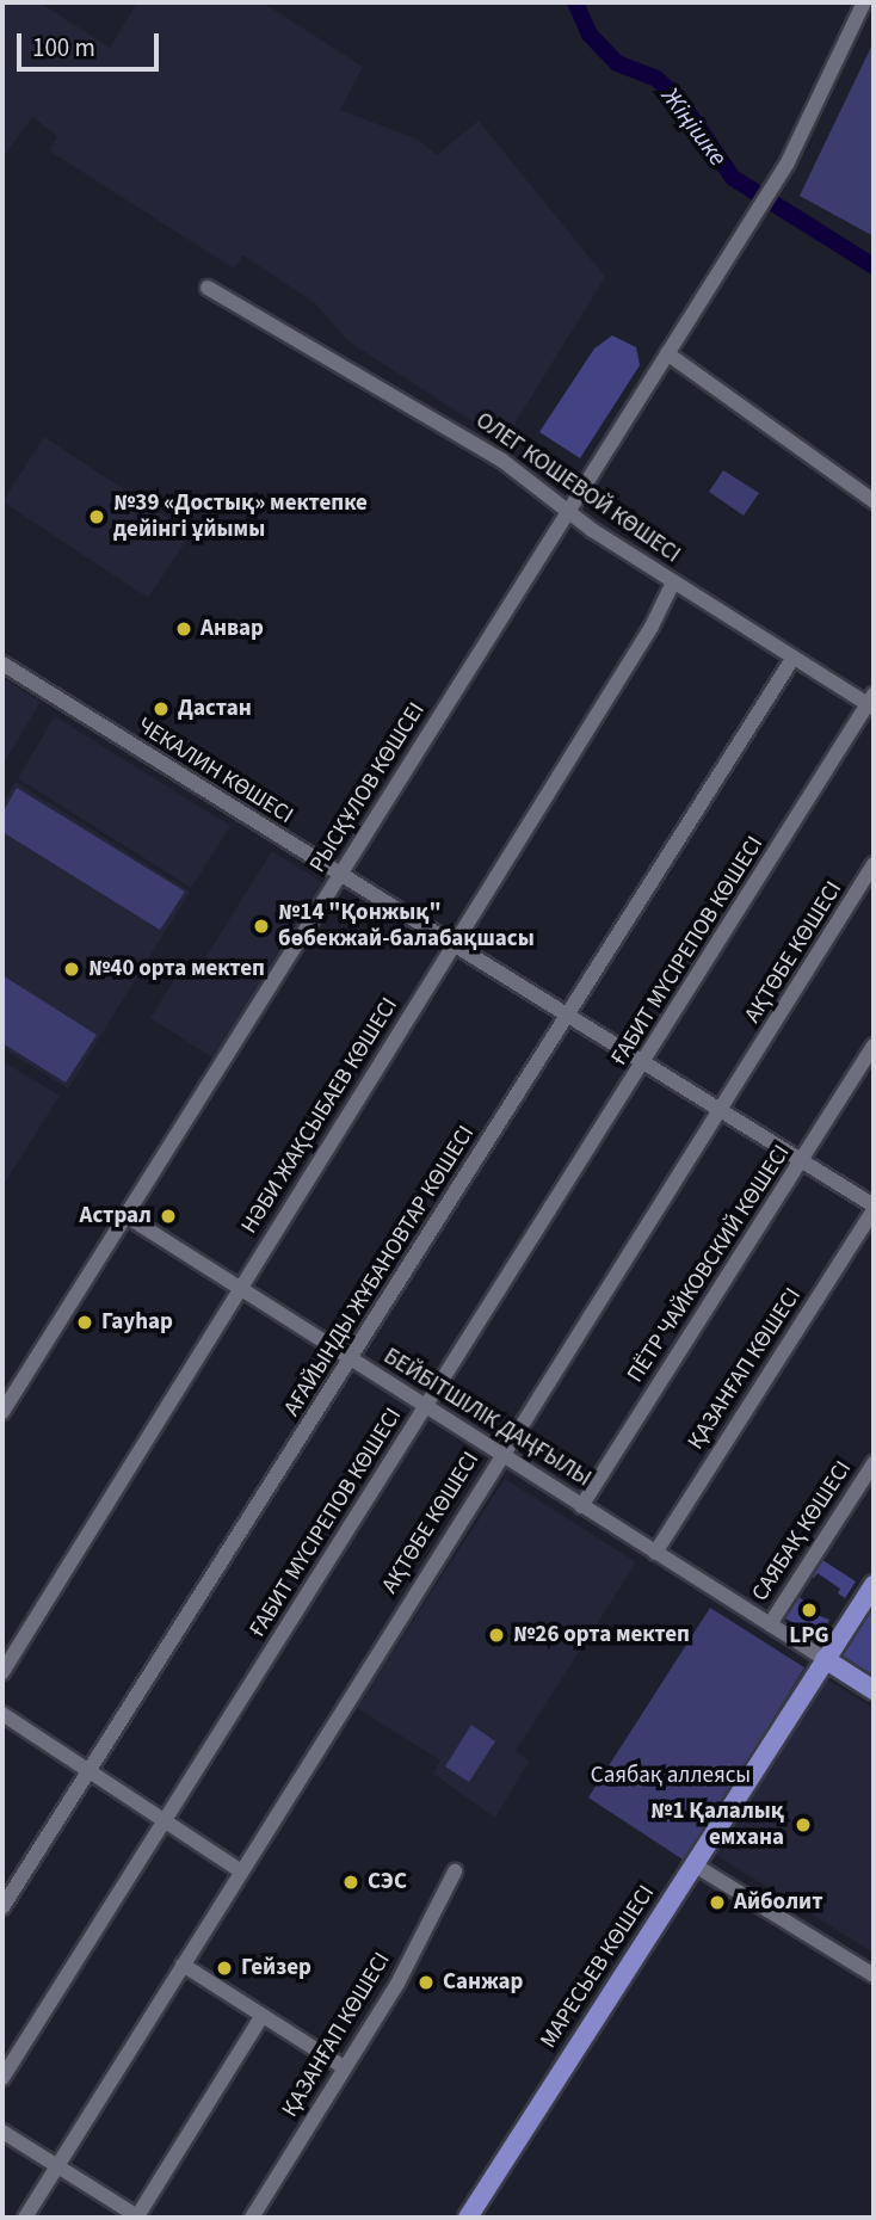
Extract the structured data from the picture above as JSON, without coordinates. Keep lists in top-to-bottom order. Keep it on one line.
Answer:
{"streets":{"main road":["БЕЙБІТШІЛІК ДАҢҒЫЛЫ","МАРЕСЬЕВ КӨШЕСІ"],"street":["ОЛЕГ КОШЕВОЙ КӨШЕСІ","ЧЕКАЛИН КӨШЕСІ","РЫСҚҰЛОВ КӨШСЕІ","ҒАБИТ МҮСІРЕПОВ КӨШЕСІ","АҚТӨБЕ КӨШЕСІ","НӘБИ ЖАҚСЫБАЕВ КӨШЕСІ","ПЁТР ЧАЙКОВСКИЙ КӨШЕСІ","АҒАЙЫНДЫ ЖҰБАНОВТАР КӨШЕСІ","ҚАЗАНҒАП КӨШЕСІ","САЯБАҚ КӨШЕСІ"]},"crossings":[["ОЛЕГ КОШЕВОЙ КӨШЕСІ","РЫСҚҰЛОВ КӨШСЕІ"],["ОЛЕГ КОШЕВОЙ КӨШЕСІ","ҒАБИТ МҮСІРЕПОВ КӨШЕСІ"],["ОЛЕГ КОШЕВОЙ КӨШЕСІ","НӘБИ ЖАҚСЫБАЕВ КӨШЕСІ"],["ОЛЕГ КОШЕВОЙ КӨШЕСІ","АҒАЙЫНДЫ ЖҰБАНОВТАР КӨШЕСІ"],["ЧЕКАЛИН КӨШЕСІ","РЫСҚҰЛОВ КӨШСЕІ"],["ЧЕКАЛИН КӨШЕСІ","ҒАБИТ МҮСІРЕПОВ КӨШЕСІ"],["ЧЕКАЛИН КӨШЕСІ","АҚТӨБЕ КӨШЕСІ"],["ЧЕКАЛИН КӨШЕСІ","НӘБИ ЖАҚСЫБАЕВ КӨШЕСІ"],["ЧЕКАЛИН КӨШЕСІ","ПЁТР ЧАЙКОВСКИЙ КӨШЕСІ"],["ЧЕКАЛИН КӨШЕСІ","АҒАЙЫНДЫ ЖҰБАНОВТАР КӨШЕСІ"],["ЧЕКАЛИН КӨШЕСІ","ҚАЗАНҒАП КӨШЕСІ"],["РЫСҚҰЛОВ КӨШСЕІ","БЕЙБІТШІЛІК ДАҢҒЫЛЫ"],["ҒАБИТ МҮСІРЕПОВ КӨШЕСІ","БЕЙБІТШІЛІК ДАҢҒЫЛЫ"],["АҚТӨБЕ КӨШЕСІ","БЕЙБІТШІЛІК ДАҢҒЫЛЫ"],["НӘБИ ЖАҚСЫБАЕВ КӨШЕСІ","БЕЙБІТШІЛІК ДАҢҒЫЛЫ"],["ПЁТР ЧАЙКОВСКИЙ КӨШЕСІ","БЕЙБІТШІЛІК ДАҢҒЫЛЫ"],["АҒАЙЫНДЫ ЖҰБАНОВТАР КӨШЕСІ","БЕЙБІТШІЛІК ДАҢҒЫЛЫ"],["ҚАЗАНҒАП КӨШЕСІ","БЕЙБІТШІЛІК ДАҢҒЫЛЫ"],["БЕЙБІТШІЛІК ДАҢҒЫЛЫ","САЯБАҚ КӨШЕСІ"],["БЕЙБІТШІЛІК ДАҢҒЫЛЫ","МАРЕСЬЕВ КӨШЕСІ"]],"water":["Жіңішке"],"parks":["Саябақ аллеясы"],"places":["№39 «Достық» мектепке дейінгі ұйымы","Анвар","Дастан","№14 \"Қонжық\" бөбекжай-балабақшасы","№40 орта мектеп","Астрал","Гауhар","LPG","№26 орта мектеп","№1 Қалалық емхана","СЭС","Айболит","Гейзер","Санжар"],"scale_bar":"100 m"}
